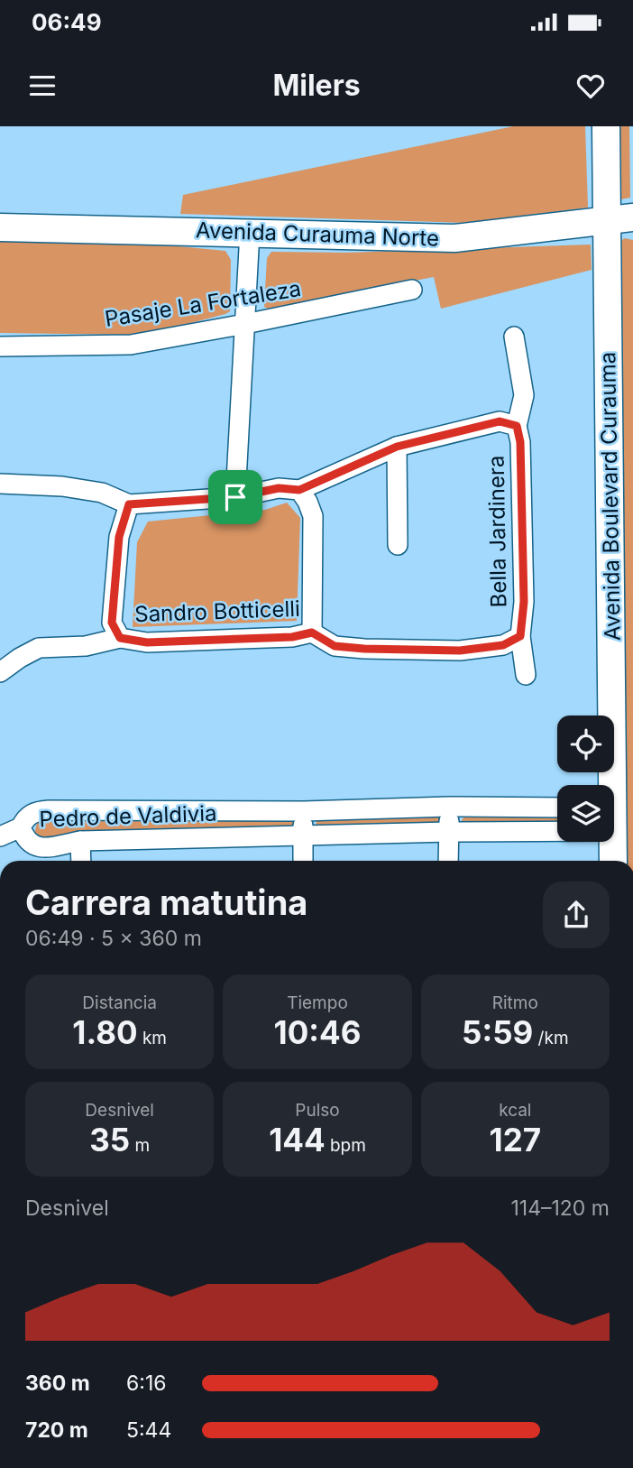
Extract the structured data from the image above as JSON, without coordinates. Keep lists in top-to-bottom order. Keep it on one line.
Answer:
{"streets":{"street":["Avenida Curauma Norte","Pasaje La Fortaleza","Avenida Boulevard Curauma","Bella Jardinera","Sandro Botticelli","Pedro de Valdivia"]},"crossings":[["Avenida Curauma Norte","Avenida Boulevard Curauma"],["Bella Jardinera","Sandro Botticelli"]],"page":{"status":"06:49","header":"Milers","heading":["Carrera matutina","06:49 · 5 × 360 m"],"stats":[["Distancia","1.80 km"],["Tiempo","10:46"],["Ritmo","5:59 /km"],["Desnivel","35 m"],["Pulso","144 bpm"],["kcal","127"]],"chart":["Desnivel","114–120 m"],"list":[{"name":"360 m","note":"6:16"},{"name":"720 m","note":"5:44"}]}}
